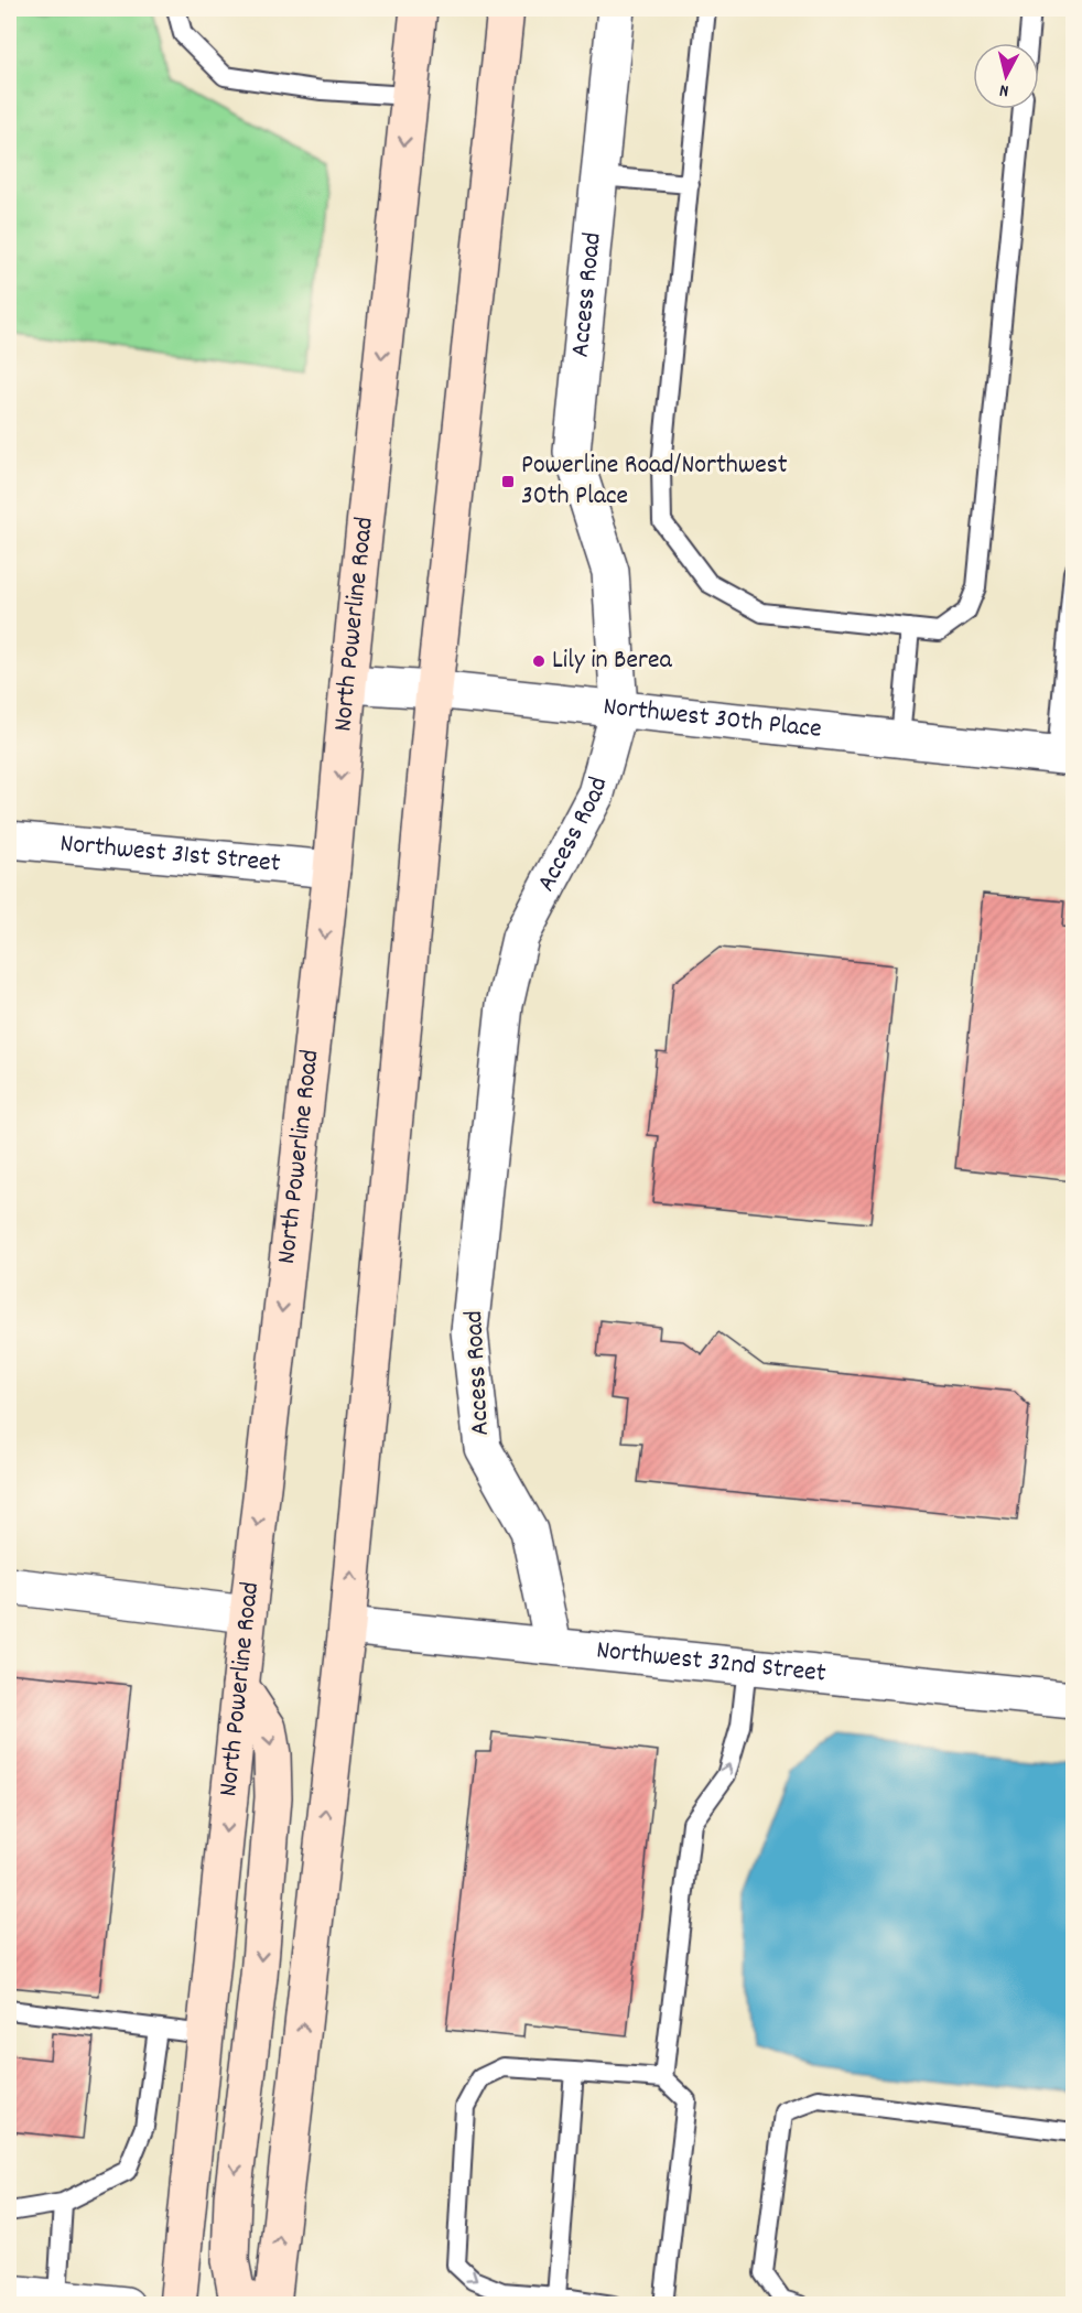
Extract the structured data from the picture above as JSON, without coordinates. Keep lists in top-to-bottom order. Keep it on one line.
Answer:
{"streets":{"main road":["North Powerline Road"],"street":["Access Road","Northwest 30th Place","Northwest 31st Street","Northwest 32nd Street"]},"crossings":[["Access Road","Northwest 30th Place"],["Access Road","Northwest 32nd Street"],["North Powerline Road","Northwest 30th Place"],["North Powerline Road","Northwest 31st Street"]],"places":{"transit":["Powerline Road/Northwest 30th Place"],"other":["Lily in Berea"]},"north":"bottom"}
